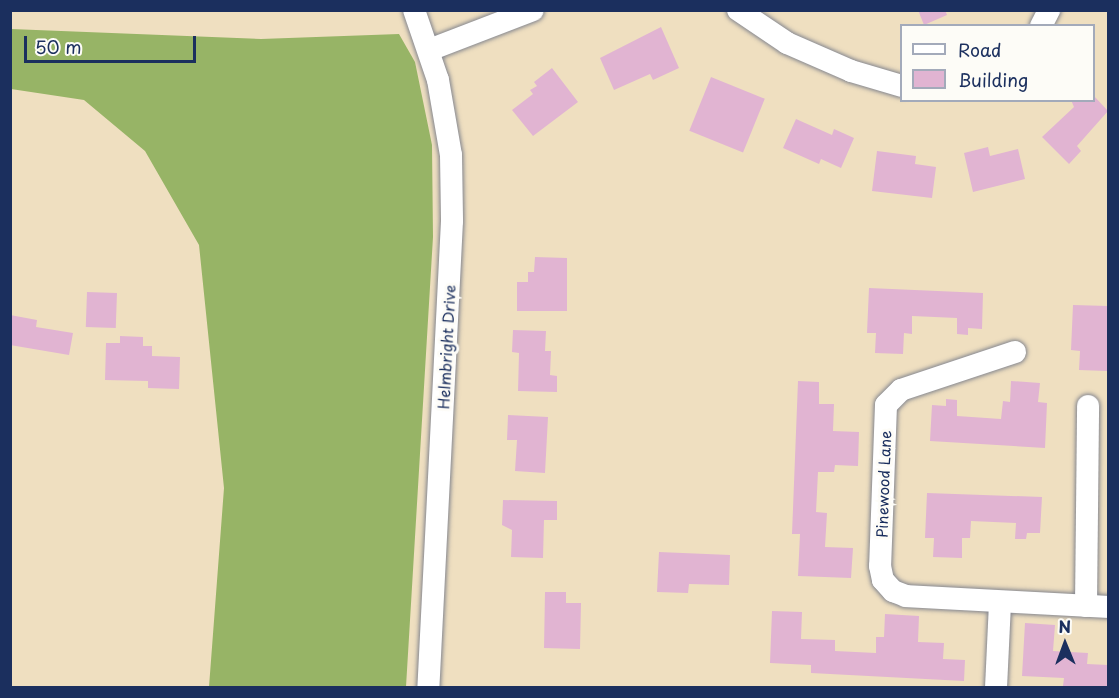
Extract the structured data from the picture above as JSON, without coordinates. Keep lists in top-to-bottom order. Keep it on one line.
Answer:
{"streets":{"street":["Helmbright Drive","Pinewood Lane"]},"legend":["Road","Building"],"scale_bar":"50 m","north":"top"}
